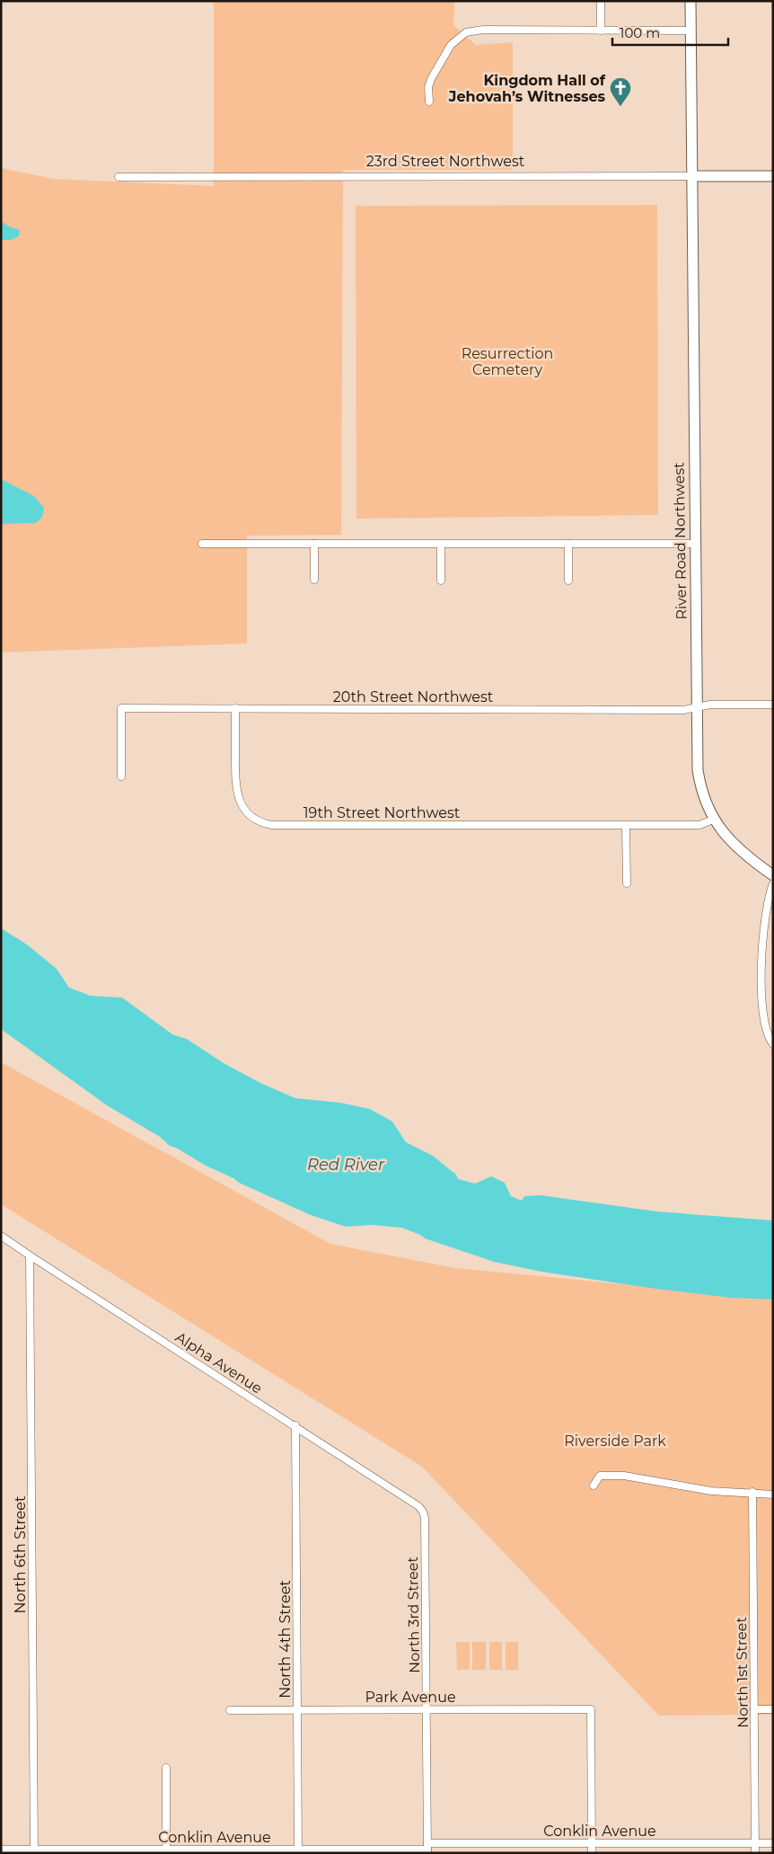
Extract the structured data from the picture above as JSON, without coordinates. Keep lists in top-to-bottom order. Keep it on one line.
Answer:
{"streets":{"street":["23rd Street Northwest","River Road Northwest","20th Street Northwest","19th Street Northwest","Alpha Avenue","North 6th Street","North 3rd Street","North 4th Street","North 1st Street","Park Avenue","Conklin Avenue"]},"crossings":[["23rd Street Northwest","River Road Northwest"],["River Road Northwest","20th Street Northwest"],["River Road Northwest","19th Street Northwest"],["20th Street Northwest","19th Street Northwest"],["Alpha Avenue","North 6th Street"],["Alpha Avenue","North 3rd Street"],["Alpha Avenue","North 4th Street"],["North 6th Street","Conklin Avenue"],["North 3rd Street","Park Avenue"],["North 3rd Street","Conklin Avenue"],["North 4th Street","Park Avenue"],["North 4th Street","Conklin Avenue"],["North 1st Street","Conklin Avenue"],["Park Avenue","Conklin Avenue"]],"water":["Red River"],"parks":["Resurrection Cemetery","Riverside Park"],"places":{"church":["Kingdom Hall of Jehovah’s Witnesses"]},"scale_bar":"100 m"}
